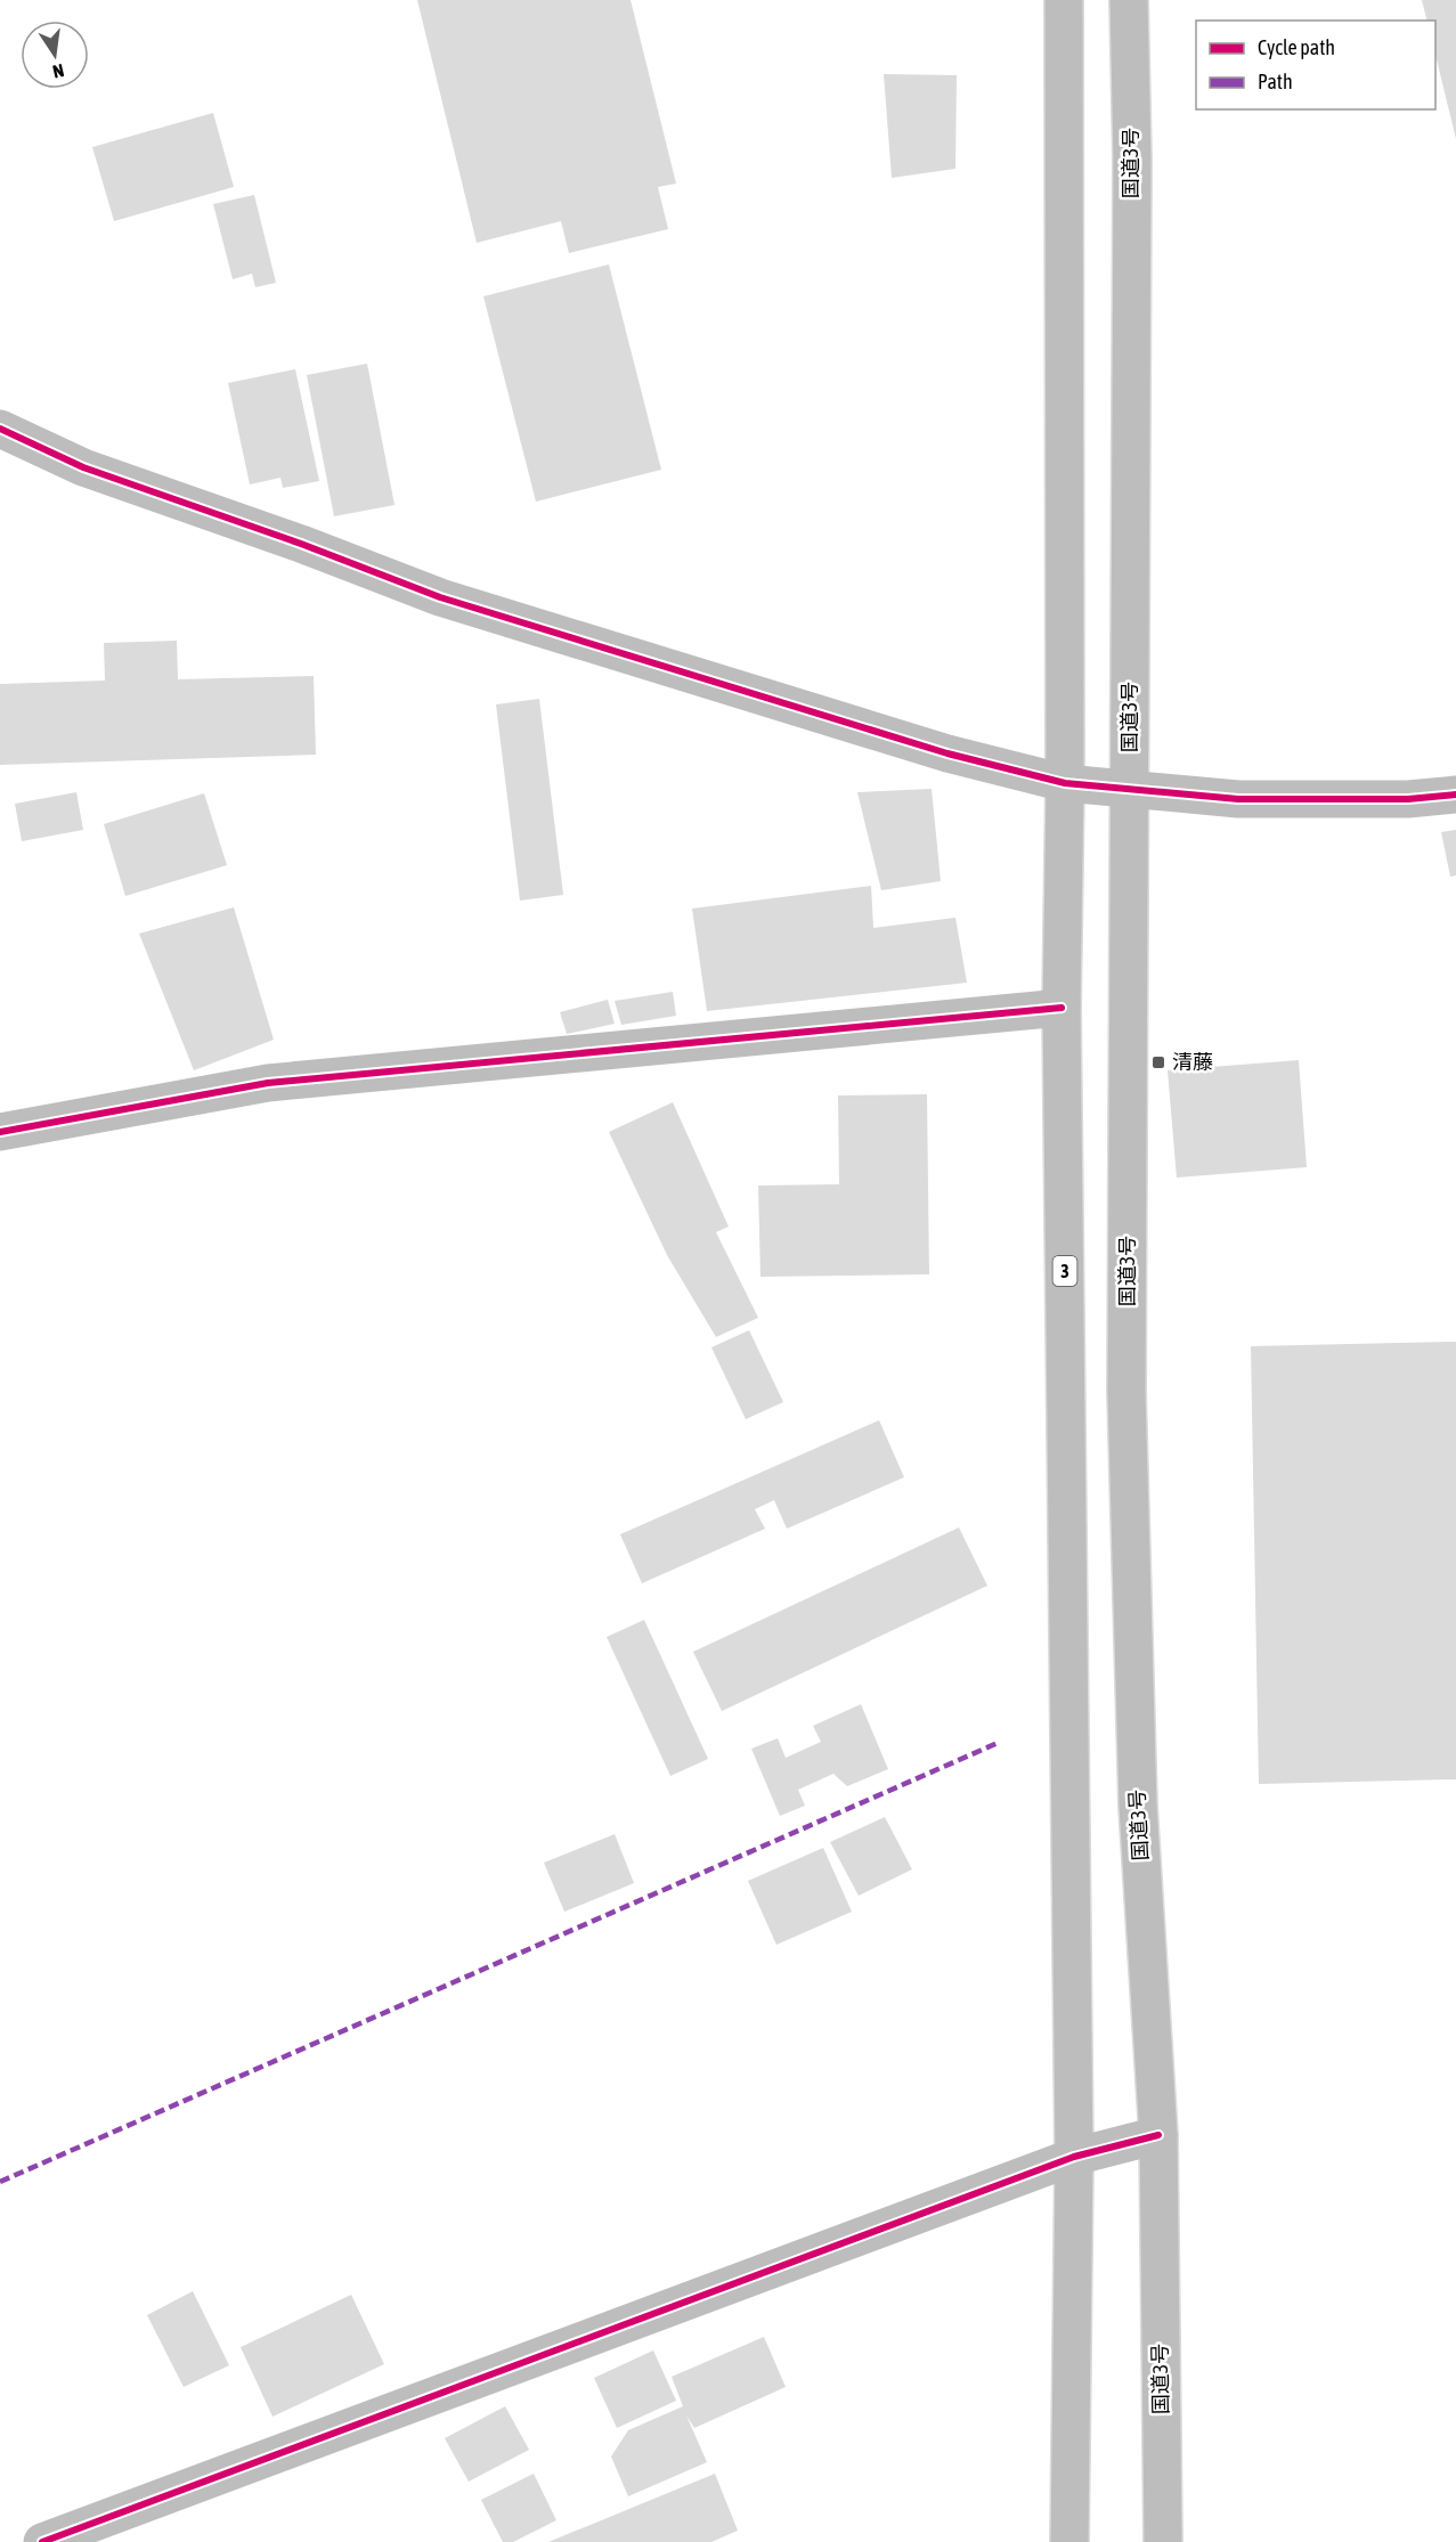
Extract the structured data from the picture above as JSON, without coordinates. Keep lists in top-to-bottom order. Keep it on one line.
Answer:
{"streets":{"main road":["国道3号","3"]},"places":{"transit":["清藤"]},"legend":["Cycle path","Path"],"north":"bottom"}
